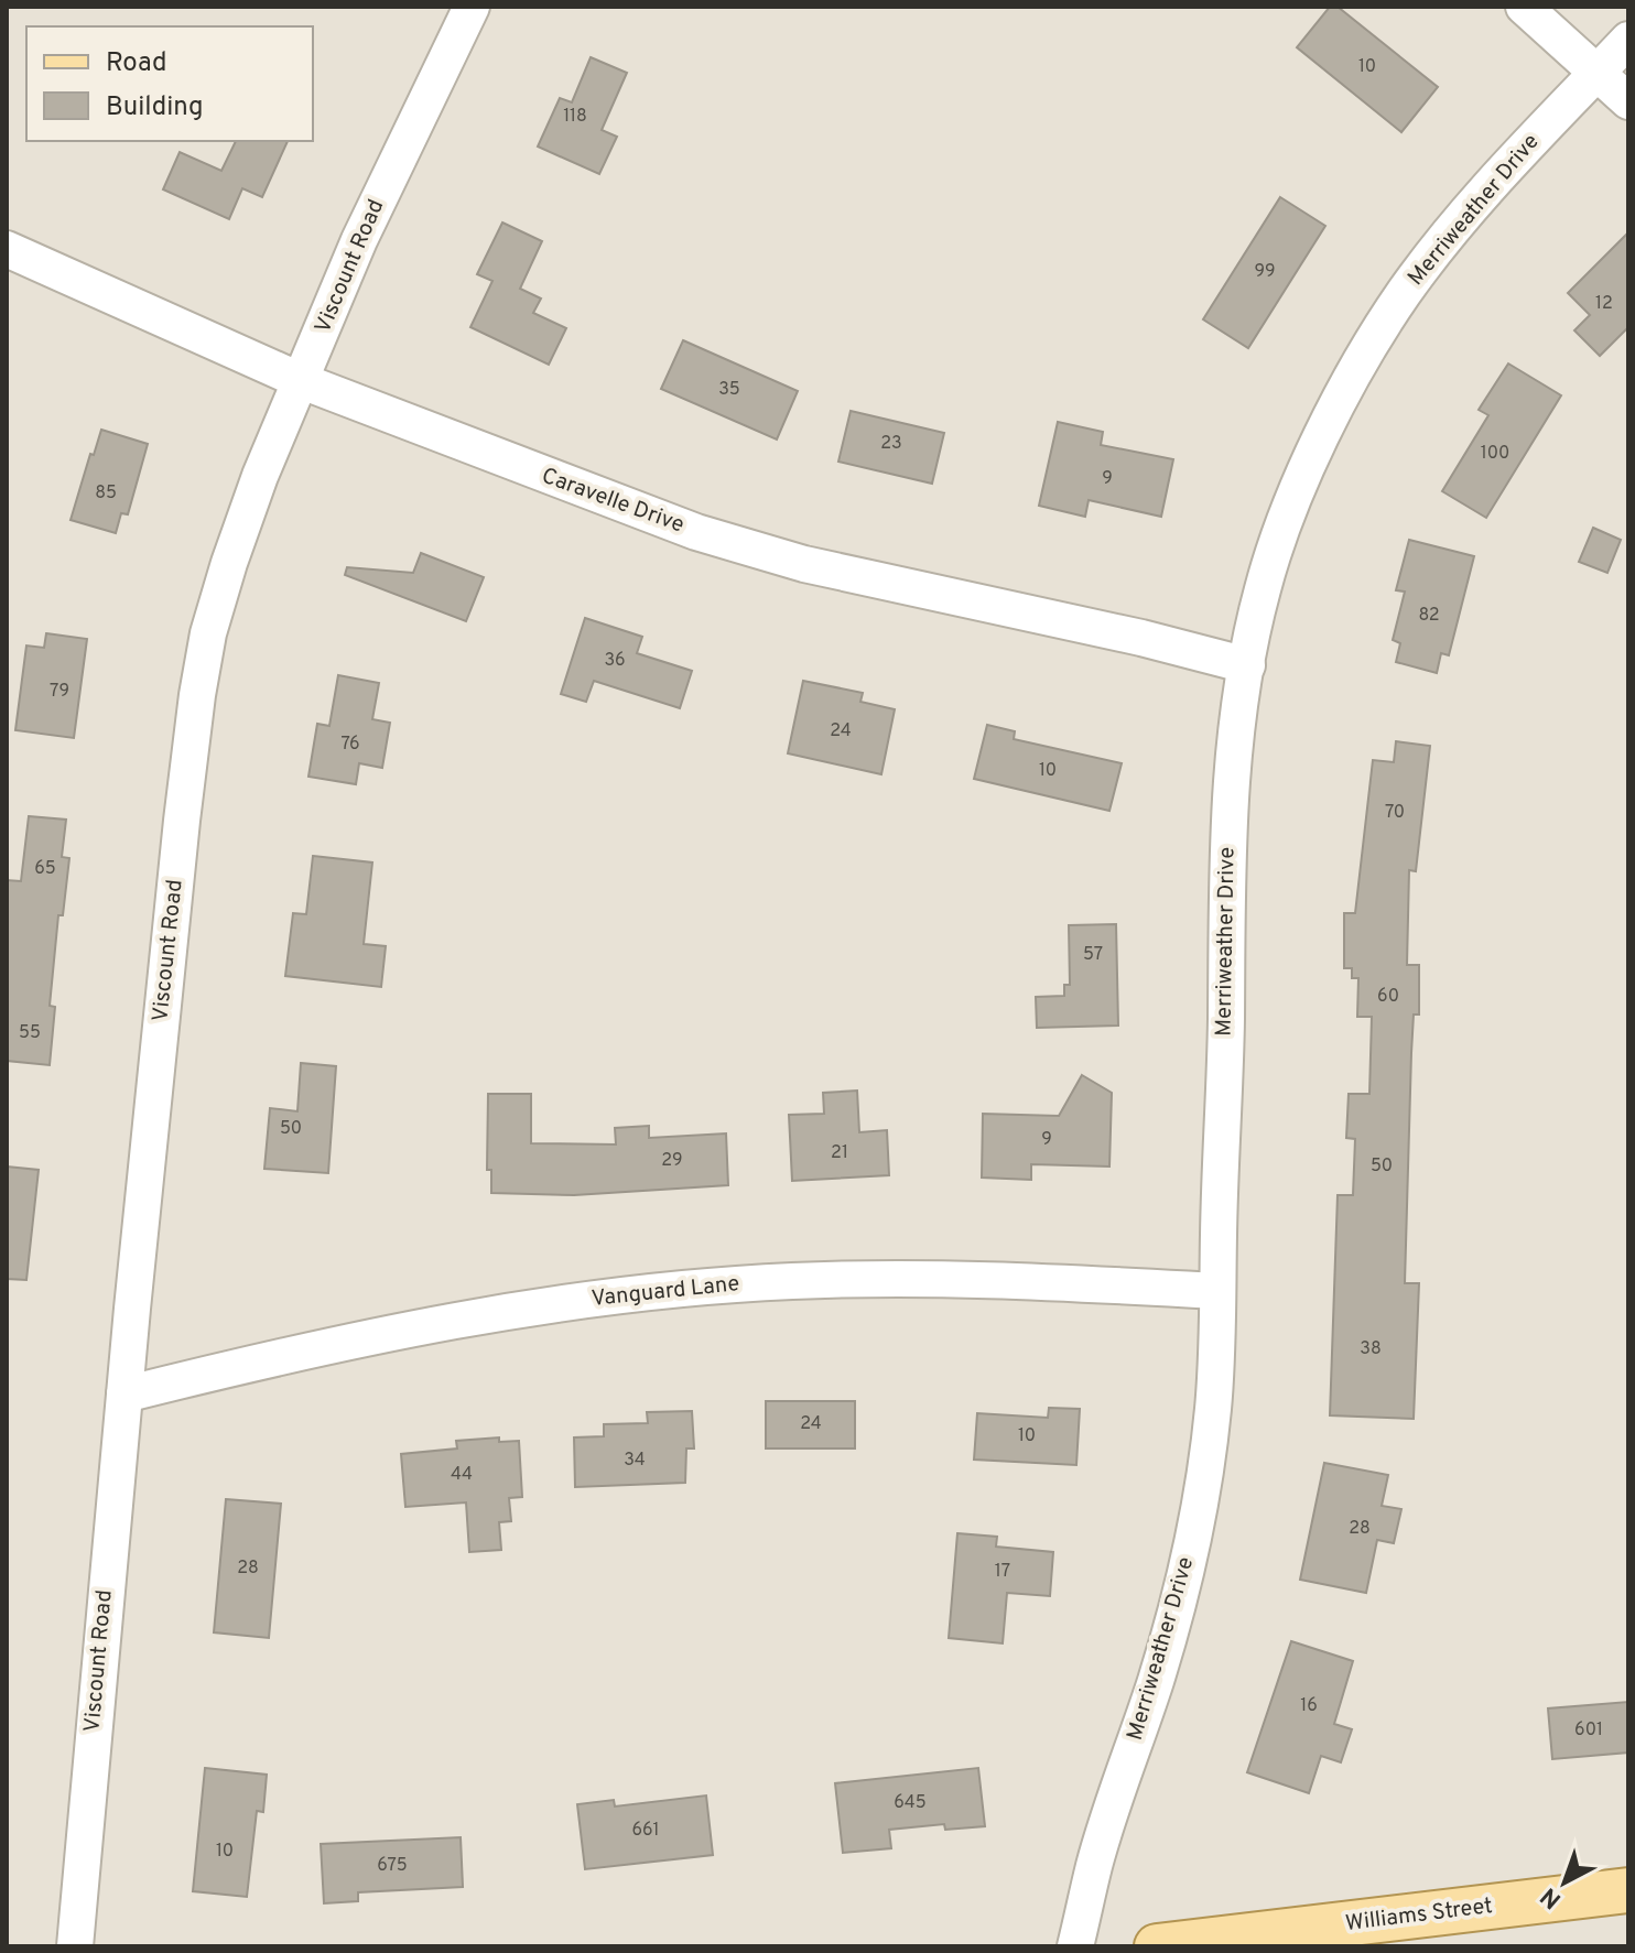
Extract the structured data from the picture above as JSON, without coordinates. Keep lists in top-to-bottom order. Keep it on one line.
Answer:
{"streets":{"main road":["Williams Street"],"street":["Merriweather Drive","Viscount Road","Caravelle Drive","Vanguard Lane"]},"crossings":[["Merriweather Drive","Caravelle Drive"],["Merriweather Drive","Vanguard Lane"],["Viscount Road","Caravelle Drive"],["Viscount Road","Vanguard Lane"]],"house_numbers":["10","118","99","12","35","23","100","9","85","82","36","79","24","76","10","70","65","57","60","55","50","9","21","29","50","38","24","10","34","44","28","28","17","16","601","645","661","10","675"],"legend":["Road","Building"],"north":"bottom left"}
